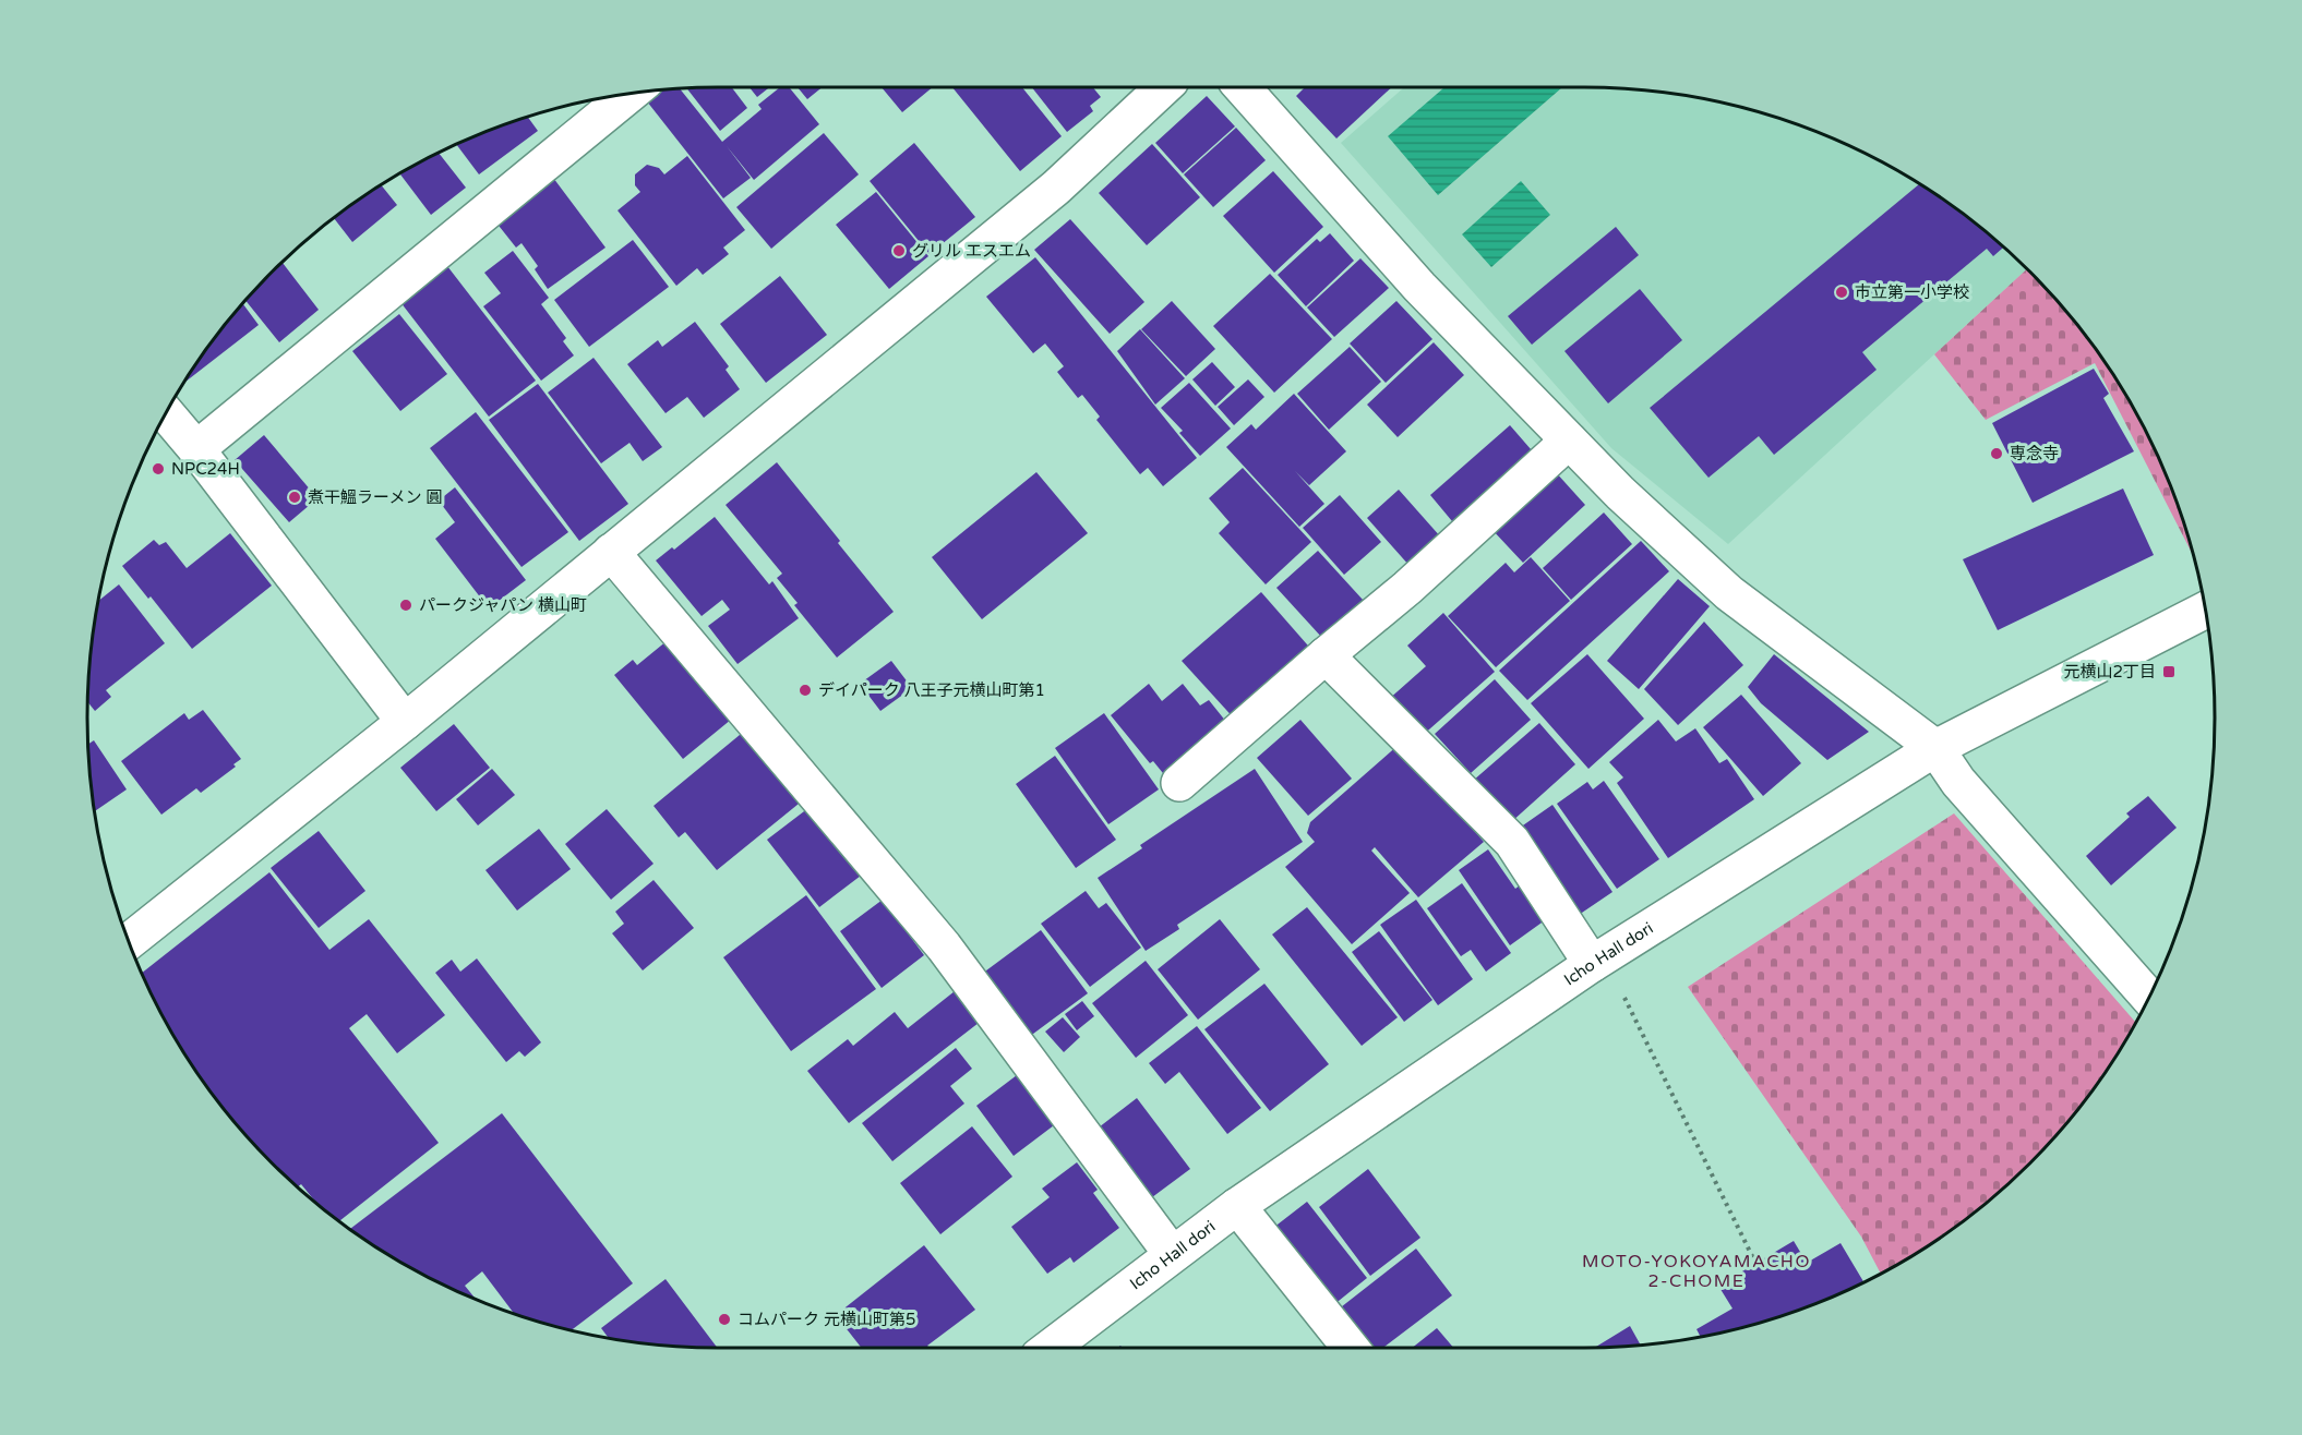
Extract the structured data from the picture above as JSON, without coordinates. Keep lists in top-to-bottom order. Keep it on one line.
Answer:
{"streets":{"street":["Icho Hall dori"]},"districts":["MOTO-YOKOYAMACHO 2-CHOME"],"places":{"other":["グリル エスエム","市立第一小学校","専念寺","NPC24H","煮干鰮ラーメン 圓","パークジャパン 横山町","デイパーク 八王子元横山町第1","コムパーク 元横山町第5"],"transit":["元横山2丁目"]}}
